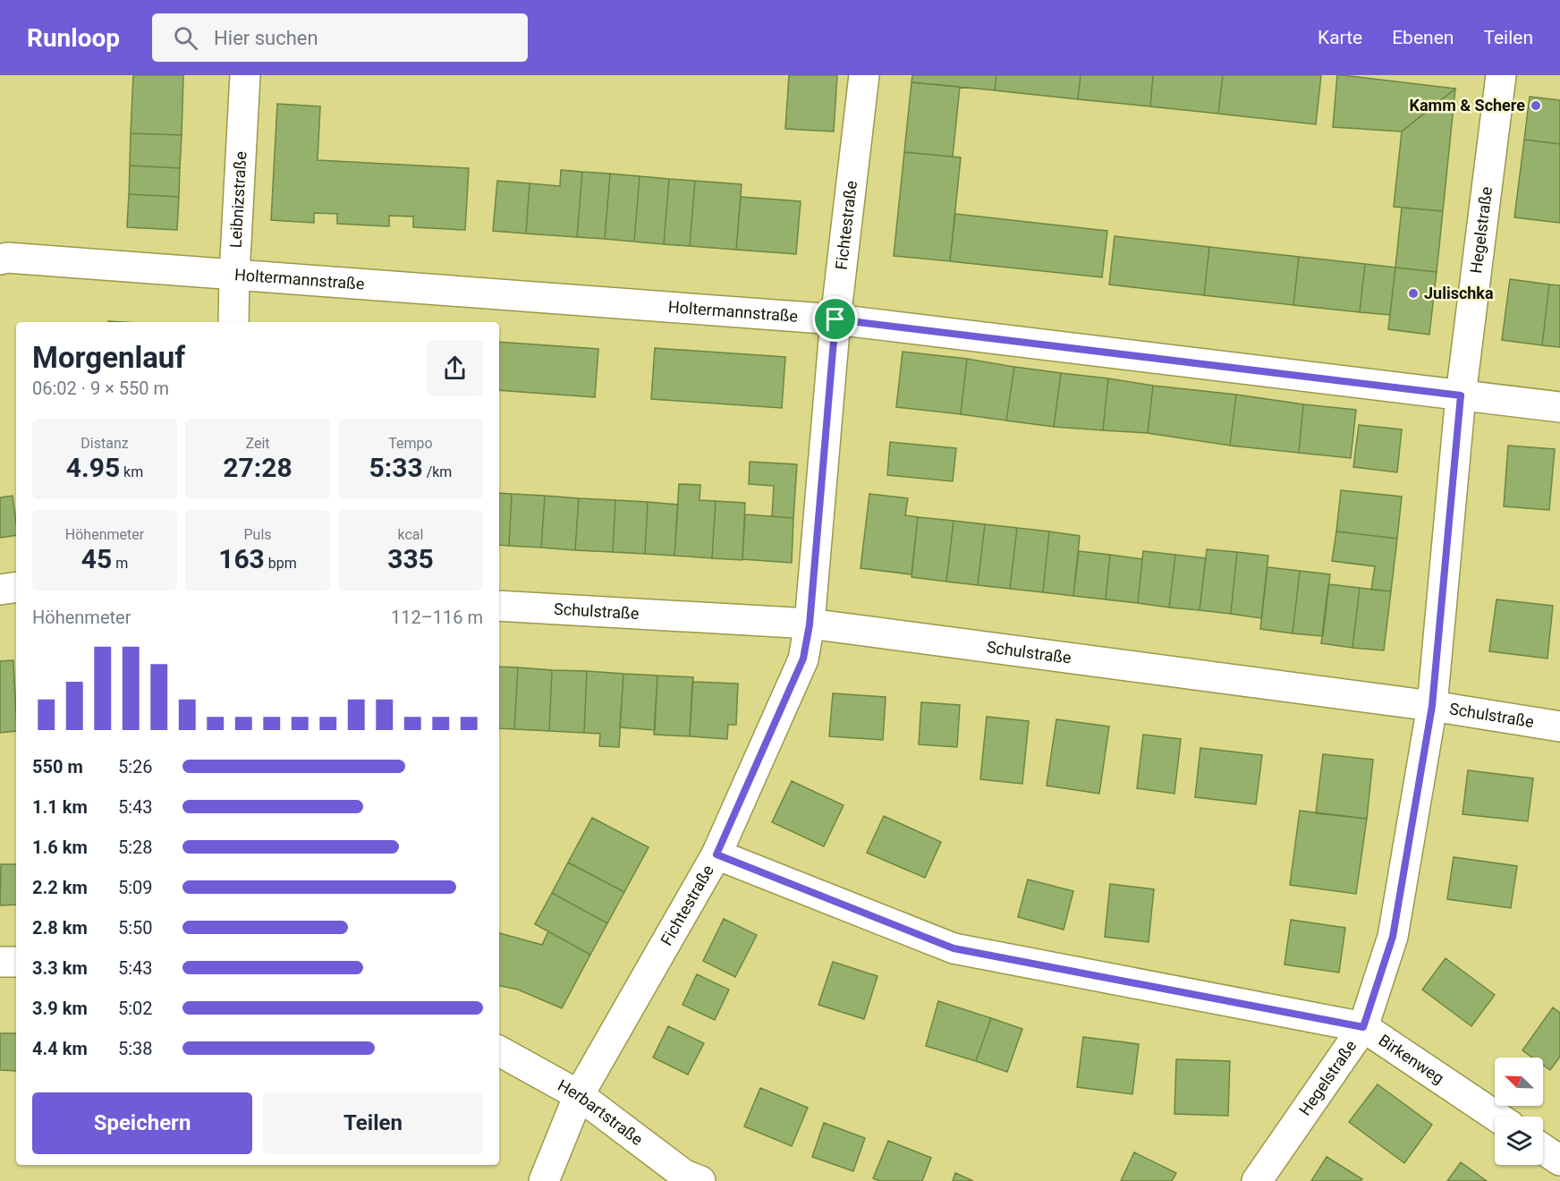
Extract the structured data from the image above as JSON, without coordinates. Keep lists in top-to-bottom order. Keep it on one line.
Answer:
{"streets":{"street":["Leibnizstraße","Fichtestraße","Hegelstraße","Holtermannstraße","Schulstraße","Birkenweg","Herbartstraße"]},"crossings":[["Leibnizstraße","Holtermannstraße"],["Fichtestraße","Holtermannstraße"],["Fichtestraße","Schulstraße"],["Fichtestraße","Birkenweg"],["Fichtestraße","Herbartstraße"],["Hegelstraße","Holtermannstraße"],["Hegelstraße","Schulstraße"],["Hegelstraße","Birkenweg"]],"places":["Kamm & Schere","Julischka"],"north":"top left","page":{"header":"Runloop","search":"Hier suchen","nav":["Karte","Ebenen","Teilen"],"heading":["Morgenlauf","06:02 · 9 × 550 m"],"stats":[["Distanz","4.95 km"],["Zeit","27:28"],["Tempo","5:33 /km"],["Höhenmeter","45 m"],["Puls","163 bpm"],["kcal","335"]],"chart":["Höhenmeter","112–116 m"],"list":[{"name":"550 m","note":"5:26"},{"name":"1.1 km","note":"5:43"},{"name":"1.6 km","note":"5:28"},{"name":"2.2 km","note":"5:09"},{"name":"2.8 km","note":"5:50"},{"name":"3.3 km","note":"5:43"},{"name":"3.9 km","note":"5:02"},{"name":"4.4 km","note":"5:38"}],"buttons":["Speichern","Teilen"]}}
